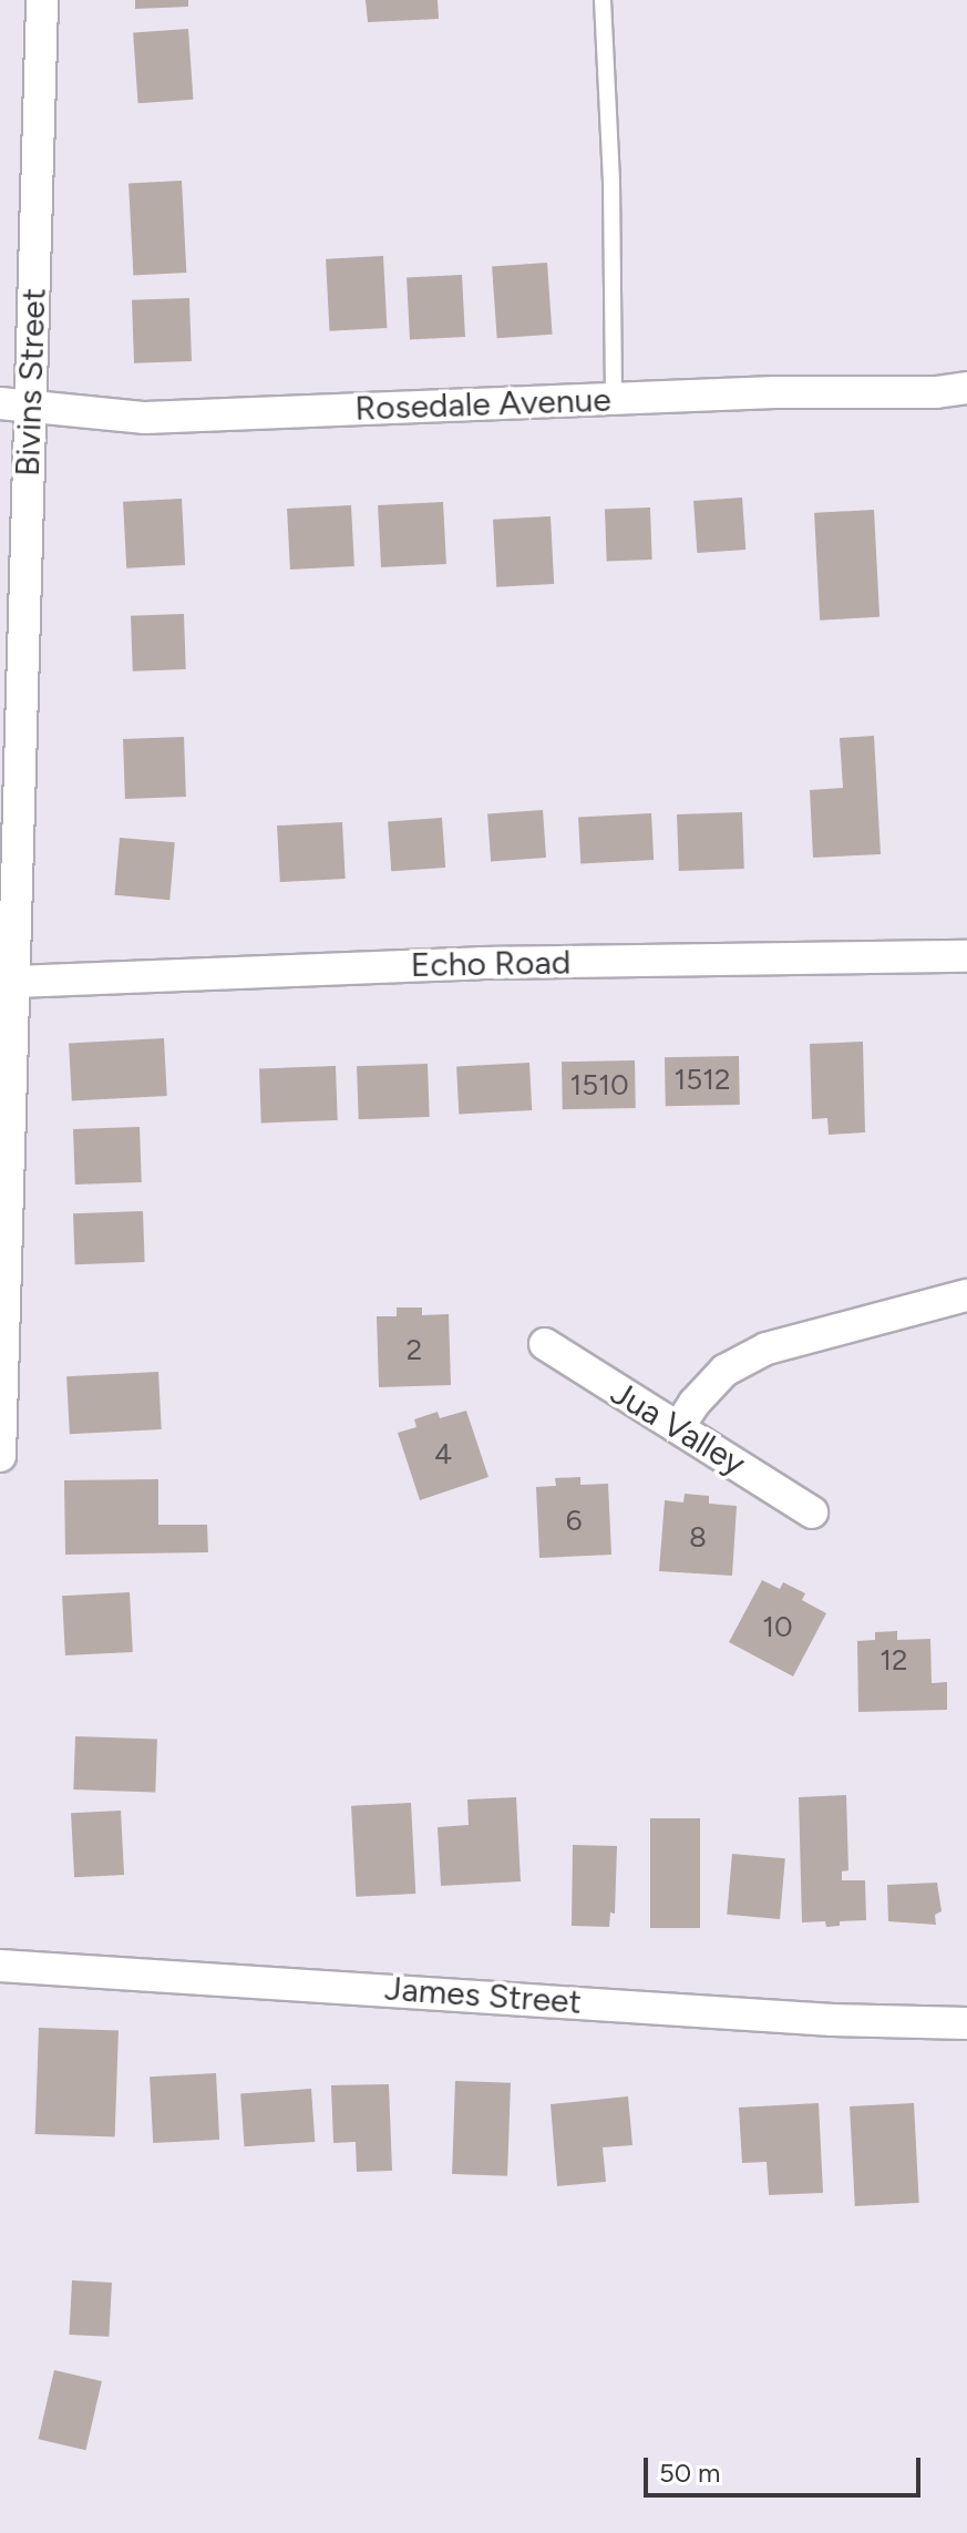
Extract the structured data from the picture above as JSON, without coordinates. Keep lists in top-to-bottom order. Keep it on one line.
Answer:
{"streets":{"street":["Bivins Street","Rosedale Avenue","Echo Road","Jua Valley","James Street"]},"crossings":[["Bivins Street","Rosedale Avenue"],["Bivins Street","Echo Road"]],"house_numbers":["1512","1510","2","4","6","8","10","12"],"scale_bar":"50 m"}
